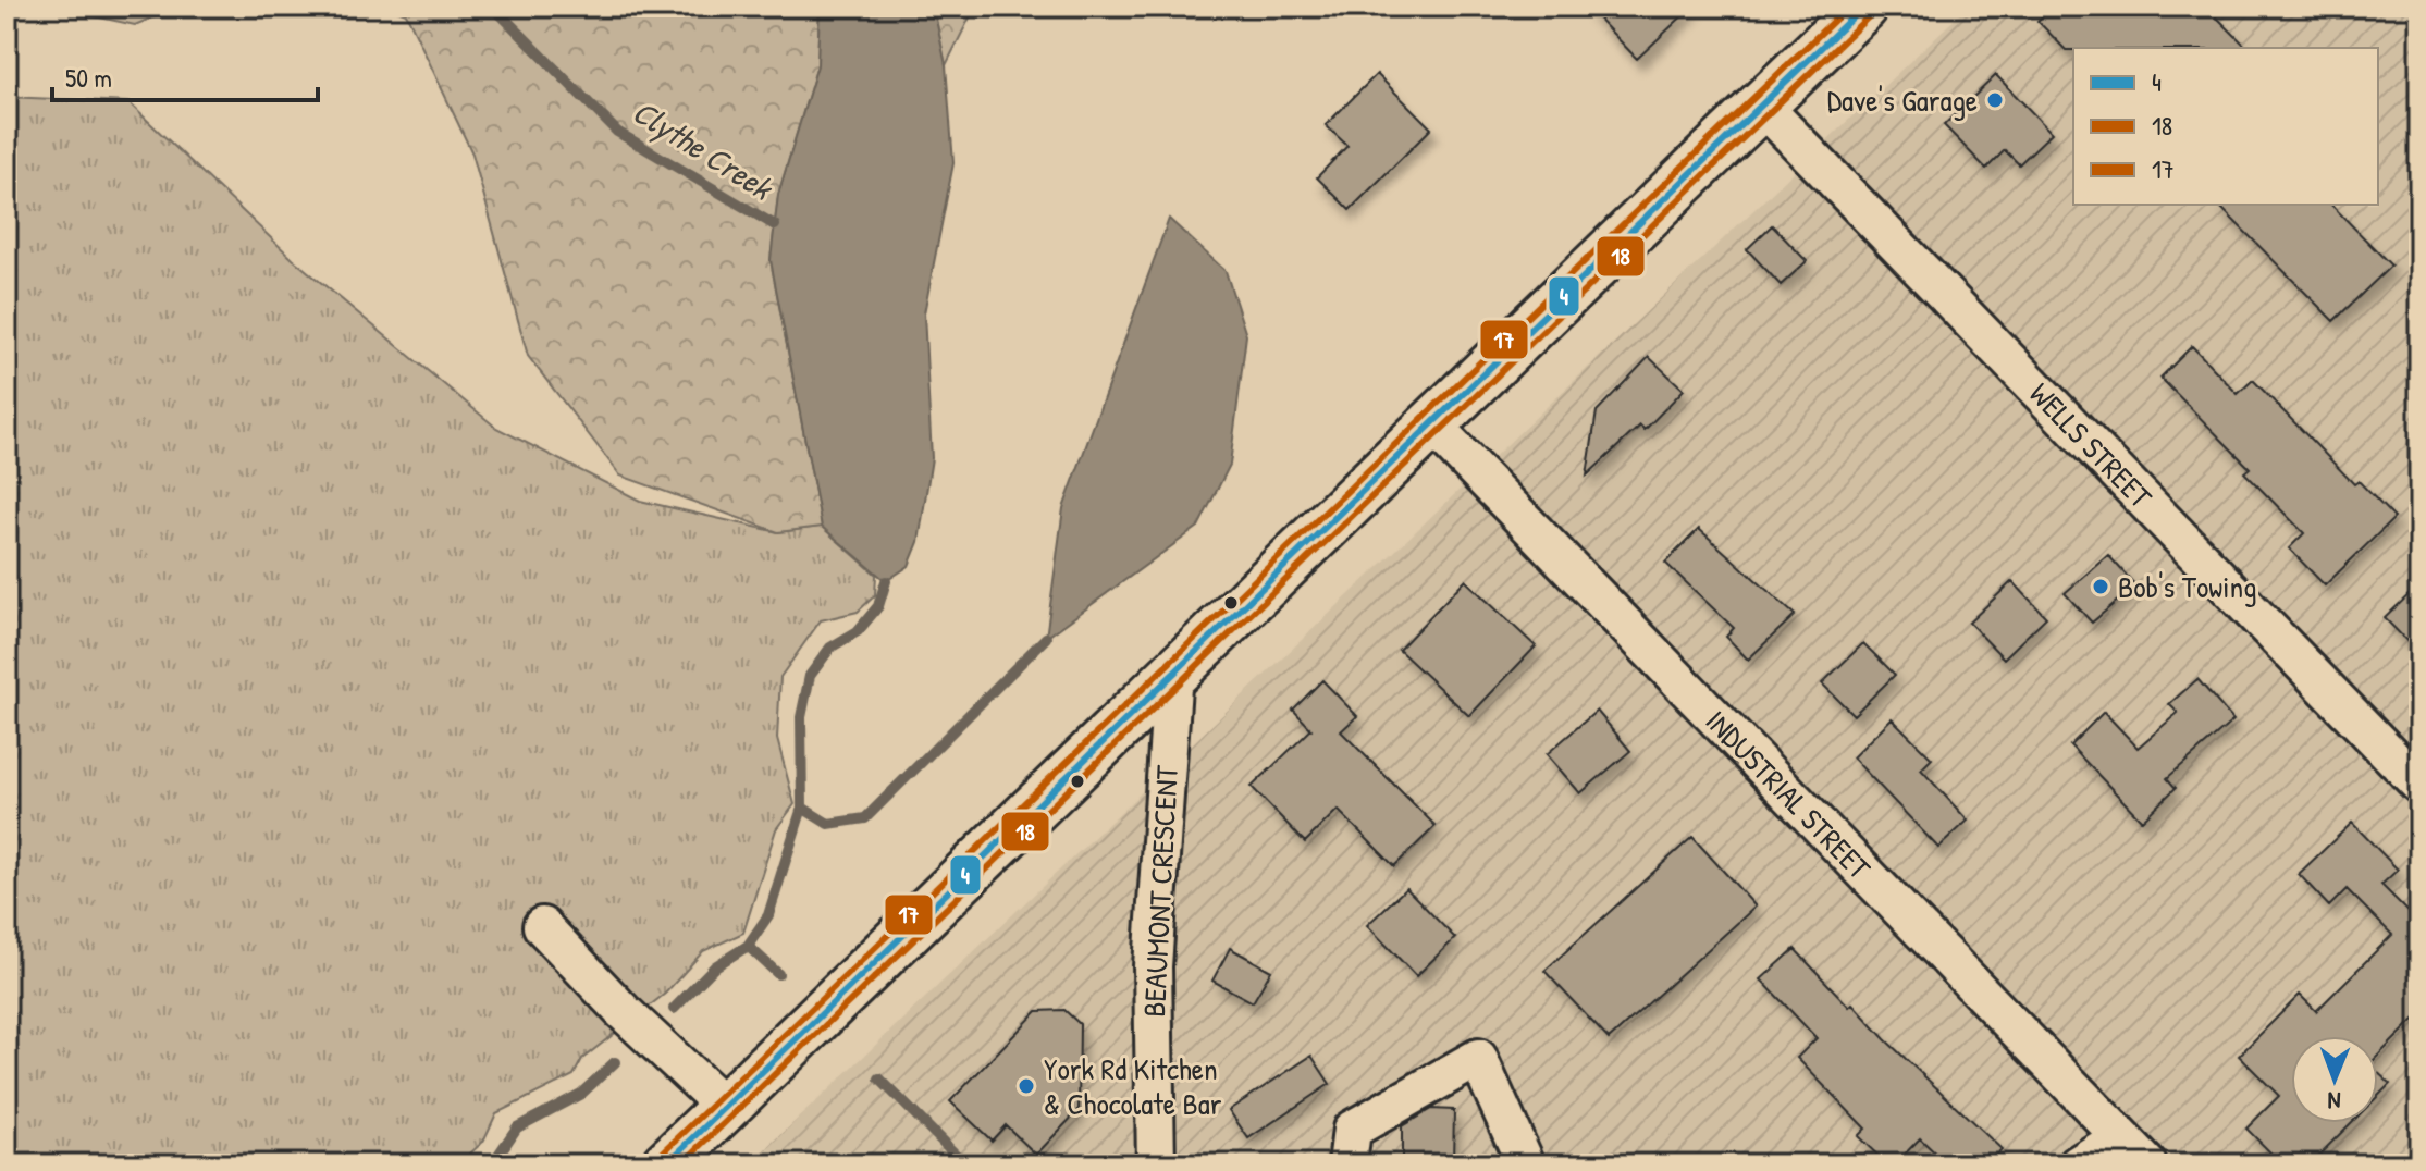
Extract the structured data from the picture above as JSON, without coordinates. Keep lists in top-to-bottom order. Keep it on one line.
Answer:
{"streets":{"street":["WELLS STREET","INDUSTRIAL STREET","BEAUMONT CRESCENT"]},"water":["Clythe Creek"],"places":["Dave's Garage","Bob's Towing","York Rd Kitchen & Chocolate Bar"],"lines":["transit line 4","transit line 17","transit line 18"],"legend":["4","18","17"],"scale_bar":"50 m","north":"bottom"}
